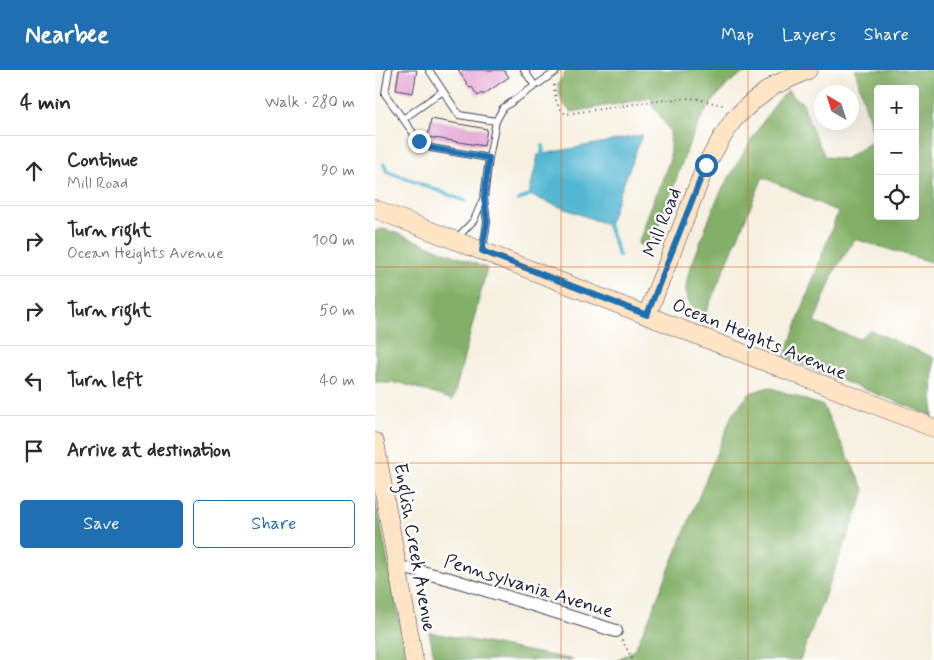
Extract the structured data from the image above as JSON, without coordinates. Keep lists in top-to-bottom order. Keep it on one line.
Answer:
{"streets":{"main road":["Mill Road","Ocean Heights Avenue","English Creek Avenue"],"street":["Pennsylvania Avenue"]},"crossings":[["Mill Road","Ocean Heights Avenue"],["English Creek Avenue","Pennsylvania Avenue"]],"north":"top left","page":{"header":"Nearbee","nav":["Map","Layers","Share"],"heading":["4 min","Walk · 280 m"],"map_buttons":["+","−"],"list":[["Continue","Mill Road","90 m"],["Turn right","Ocean Heights Avenue","100 m"],["Turn right","50 m"],["Turn left","40 m"],"Arrive at destination"],"buttons":["Save","Share"]}}
